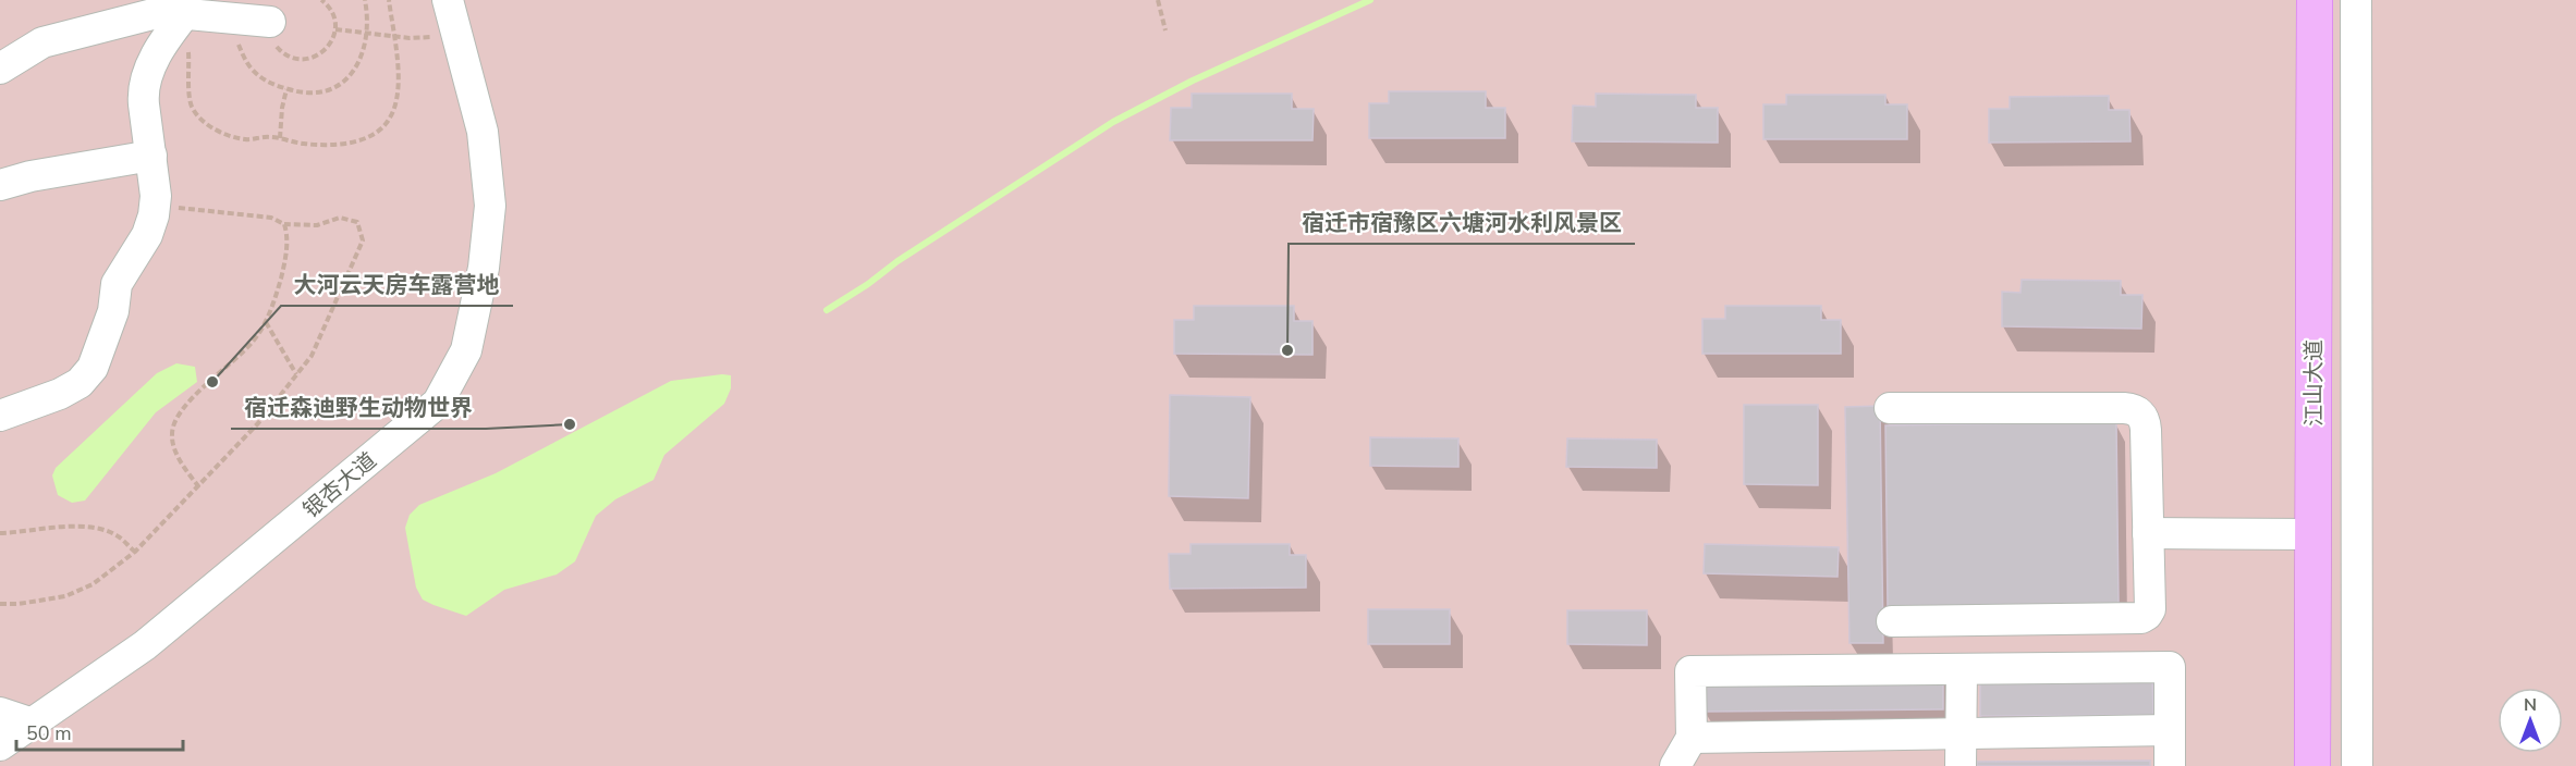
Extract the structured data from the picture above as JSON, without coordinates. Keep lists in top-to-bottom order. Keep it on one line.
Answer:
{"streets":{"main road":["江山大道"],"street":["银杏大道"]},"places":["宿迁市宿豫区六塘河水利风景区","大河云天房车露营地","宿迁森迪野生动物世界"],"scale_bar":"50 m","north":"top"}
